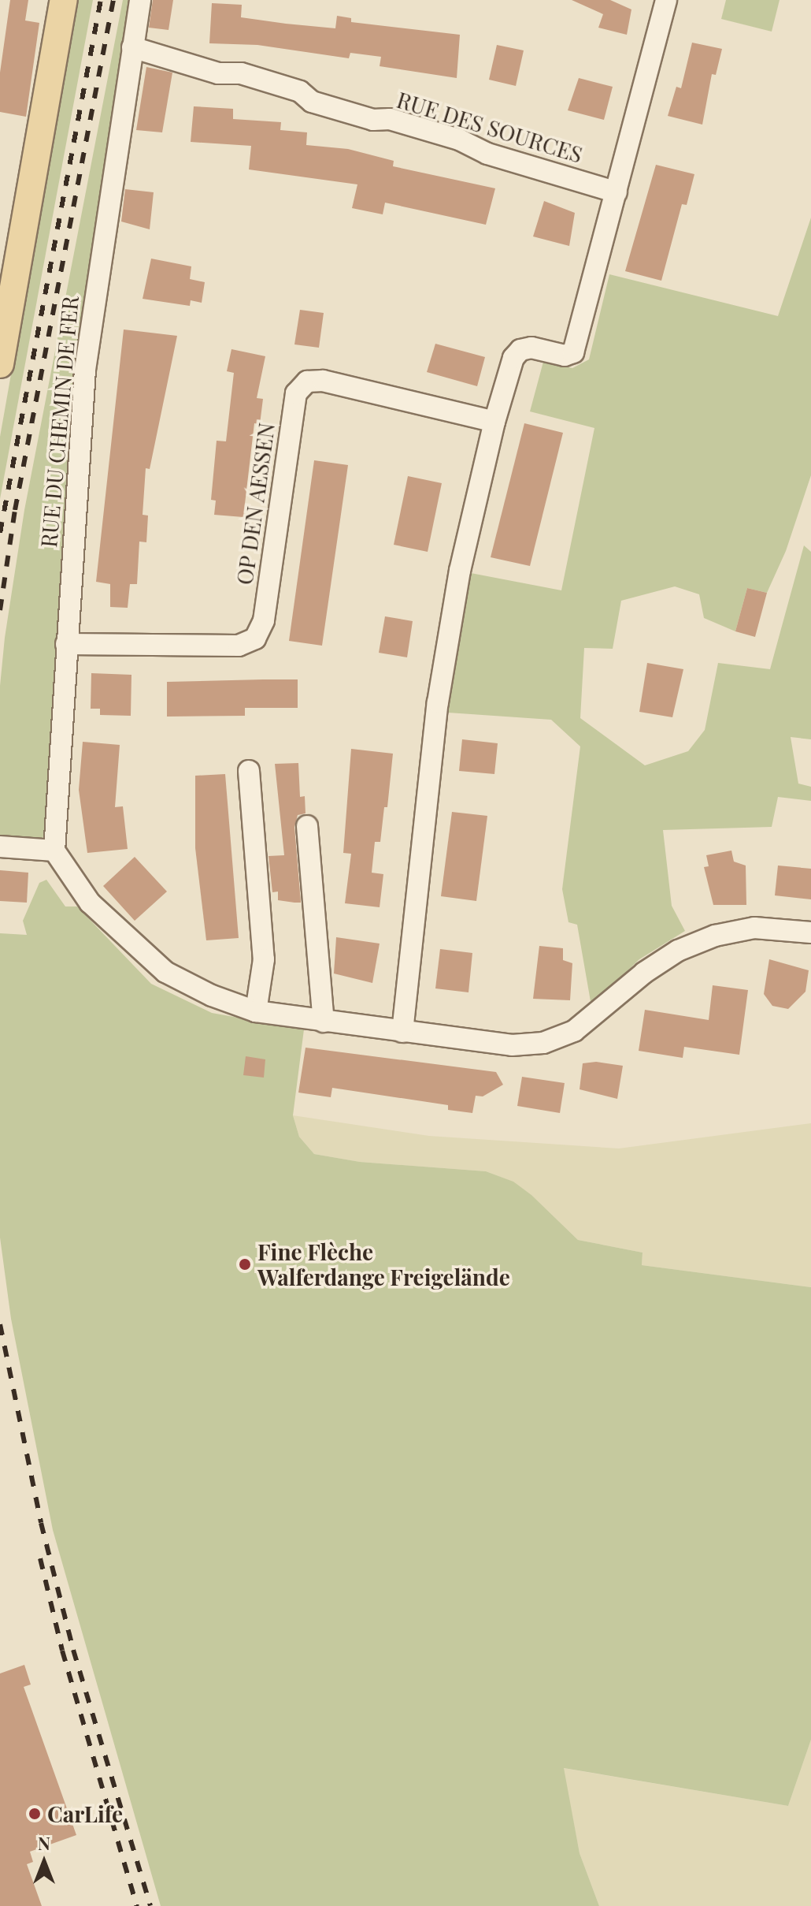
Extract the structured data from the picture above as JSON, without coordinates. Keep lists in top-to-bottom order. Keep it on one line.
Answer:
{"streets":{"street":["RUE DES SOURCES","RUE DU CHEMIN DE FER","OP DEN AESSEN"]},"crossings":[["RUE DES SOURCES","RUE DU CHEMIN DE FER"],["RUE DU CHEMIN DE FER","OP DEN AESSEN"]],"places":["Fine Flèche Walferdange Freigelände","CarLife"],"north":"top"}
